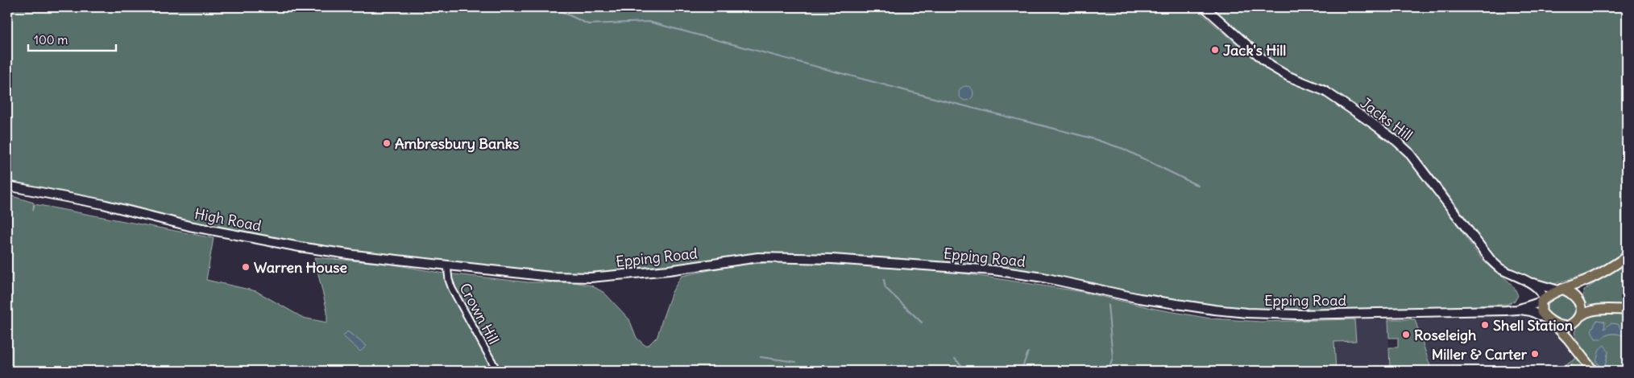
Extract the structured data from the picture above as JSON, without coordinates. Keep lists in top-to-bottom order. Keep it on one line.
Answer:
{"streets":{"main road":["Jacks Hill","High Road","Epping Road"],"street":["Crown Hill"]},"crossings":[["High Road","Epping Road"],["High Road","Crown Hill"],["Epping Road","Crown Hill"]],"places":["Jack's Hill","Ambresbury Banks","Warren House","Shell Station","Roseleigh","Miller & Carter"],"scale_bar":"100 m"}
